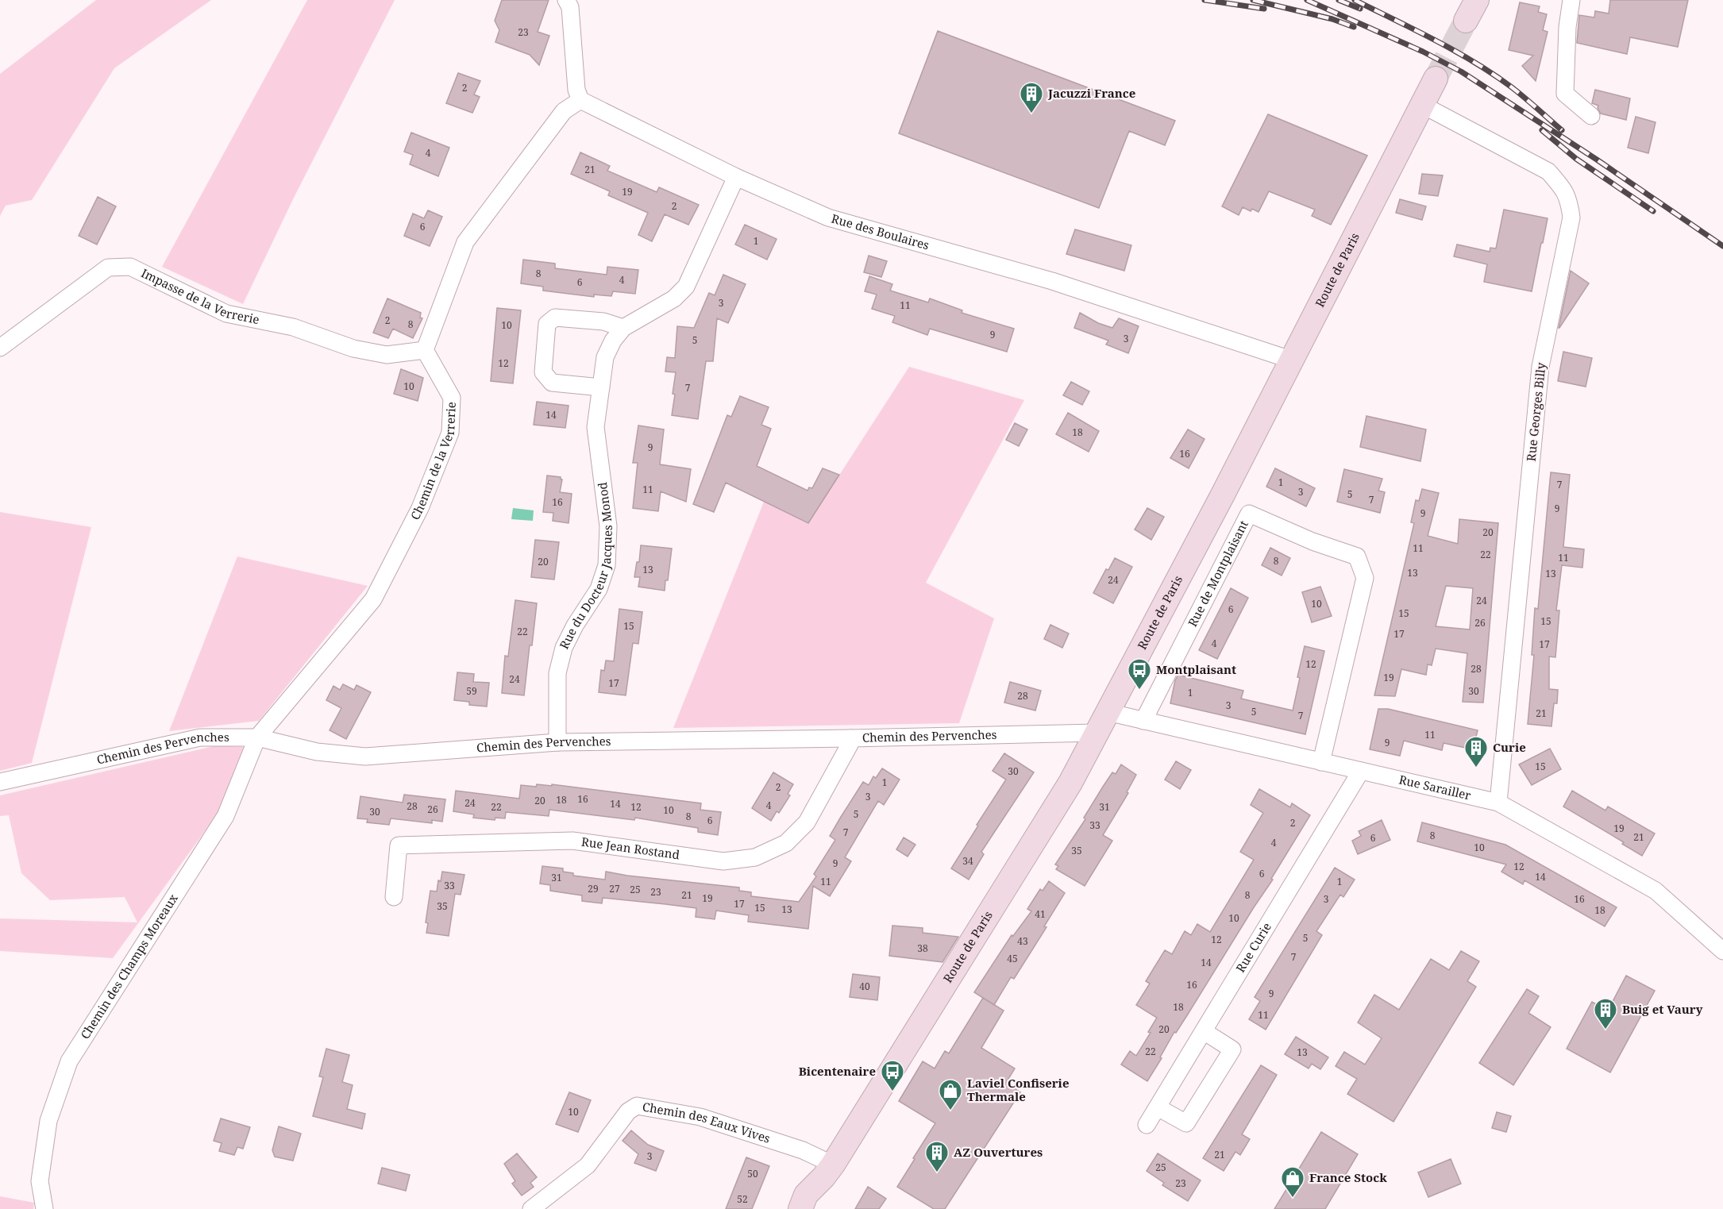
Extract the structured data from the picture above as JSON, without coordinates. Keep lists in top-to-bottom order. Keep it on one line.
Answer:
{"streets":{"main road":["Route de Paris"],"street":["Rue des Boulaires","Impasse de la Verrerie","Rue Georges Billy","Chemin de la Verrerie","Rue du Docteur Jacques Monod","Rue de Montplaisant","Chemin des Pervenches","Rue Sarailler","Rue Jean Rostand","Rue Curie","Chemin des Champs Moreaux","Chemin des Eaux Vives"]},"crossings":[["Rue des Boulaires","Route de Paris"],["Rue des Boulaires","Rue du Docteur Jacques Monod"],["Route de Paris","Rue Georges Billy"],["Route de Paris","Chemin des Pervenches"],["Route de Paris","Rue Sarailler"],["Route de Paris","Chemin des Eaux Vives"],["Impasse de la Verrerie","Chemin de la Verrerie"],["Rue Georges Billy","Rue Sarailler"],["Chemin de la Verrerie","Chemin des Pervenches"],["Chemin de la Verrerie","Chemin des Champs Moreaux"],["Rue du Docteur Jacques Monod","Chemin des Pervenches"],["Rue de Montplaisant","Rue Sarailler"],["Chemin des Pervenches","Rue Jean Rostand"],["Chemin des Pervenches","Chemin des Champs Moreaux"],["Rue Sarailler","Rue Curie"]],"places":{"building":["Jacuzzi France","Curie","Buig et Vaury","AZ Ouvertures"],"bus stop":["Montplaisant","Bicentenaire"],"shop":["Laviel Confiserie Thermale","France Stock"]},"house_numbers":["23","2","4","21","19","2","6","1","8","4","6","3","11","2","8","10","9","3","5","12","10","7","14","18","9","16","1","7","11","3","5","7","16","9","9","20","11","22","11","8","20","13","13","13","24","24","10","6","15","15","26","15","22","17","4","17","12","28","19","24","17","59","30","1","28","3","5","21","7","11","9","15","30","1","2","3","16","18","20","24","14","4","28","22","12","31","26","10","30","5","8","6","2","33","19","7","8","21","6","4","10","35","34","9","12","6","14","31","11","1","33","29","27","25","23","21","8","19","3","16","17","35","15","13","18","41","10","5","12","43","38","7","45","14","16","40","9","18","11","20","22","13","10","21","3","25","50","23","52"]}
